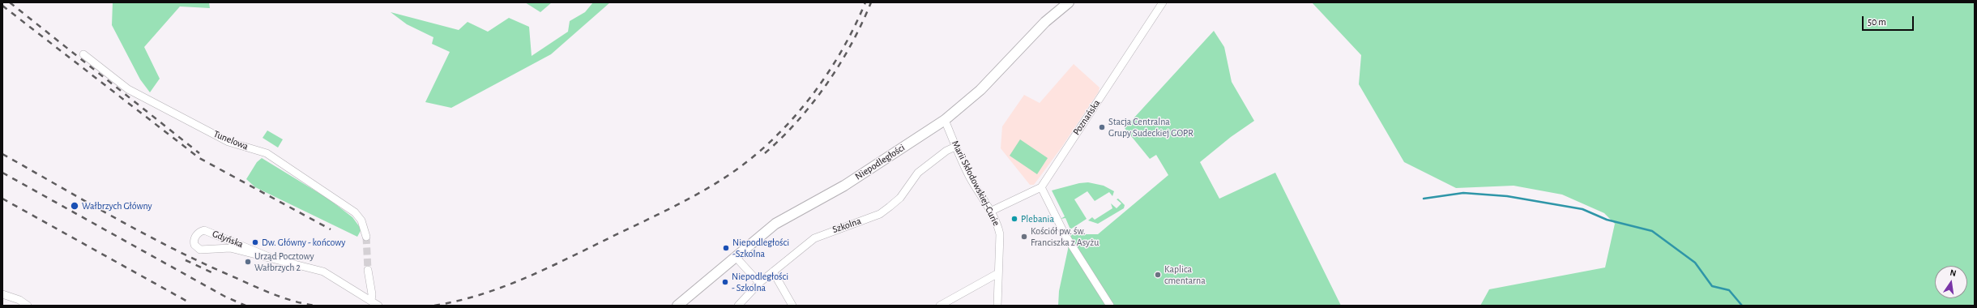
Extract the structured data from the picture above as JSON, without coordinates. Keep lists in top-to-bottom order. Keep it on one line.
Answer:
{"streets":{"main road":["Niepodległości"],"street":["Poznańska","Tunelowa","Marii Skłodowskiej-Curie","Szkolna","Gdyńska"]},"crossings":[["Niepodległości","Marii Skłodowskiej-Curie"],["Marii Skłodowskiej-Curie","Szkolna"]],"places":["Stacja Centralna Grupy Sudeckiej GOPR","Wałbrzych Główny","Plebania","Kościół pw. św. Franciszka z Asyżu","Dw. Główny - końcowy","Niepodległości -Szkolna","Urząd Pocztowy Wałbrzych 2","Kaplica cmentarna","Niepodległości - Szkolna"],"scale_bar":"50 m","north":"top"}
